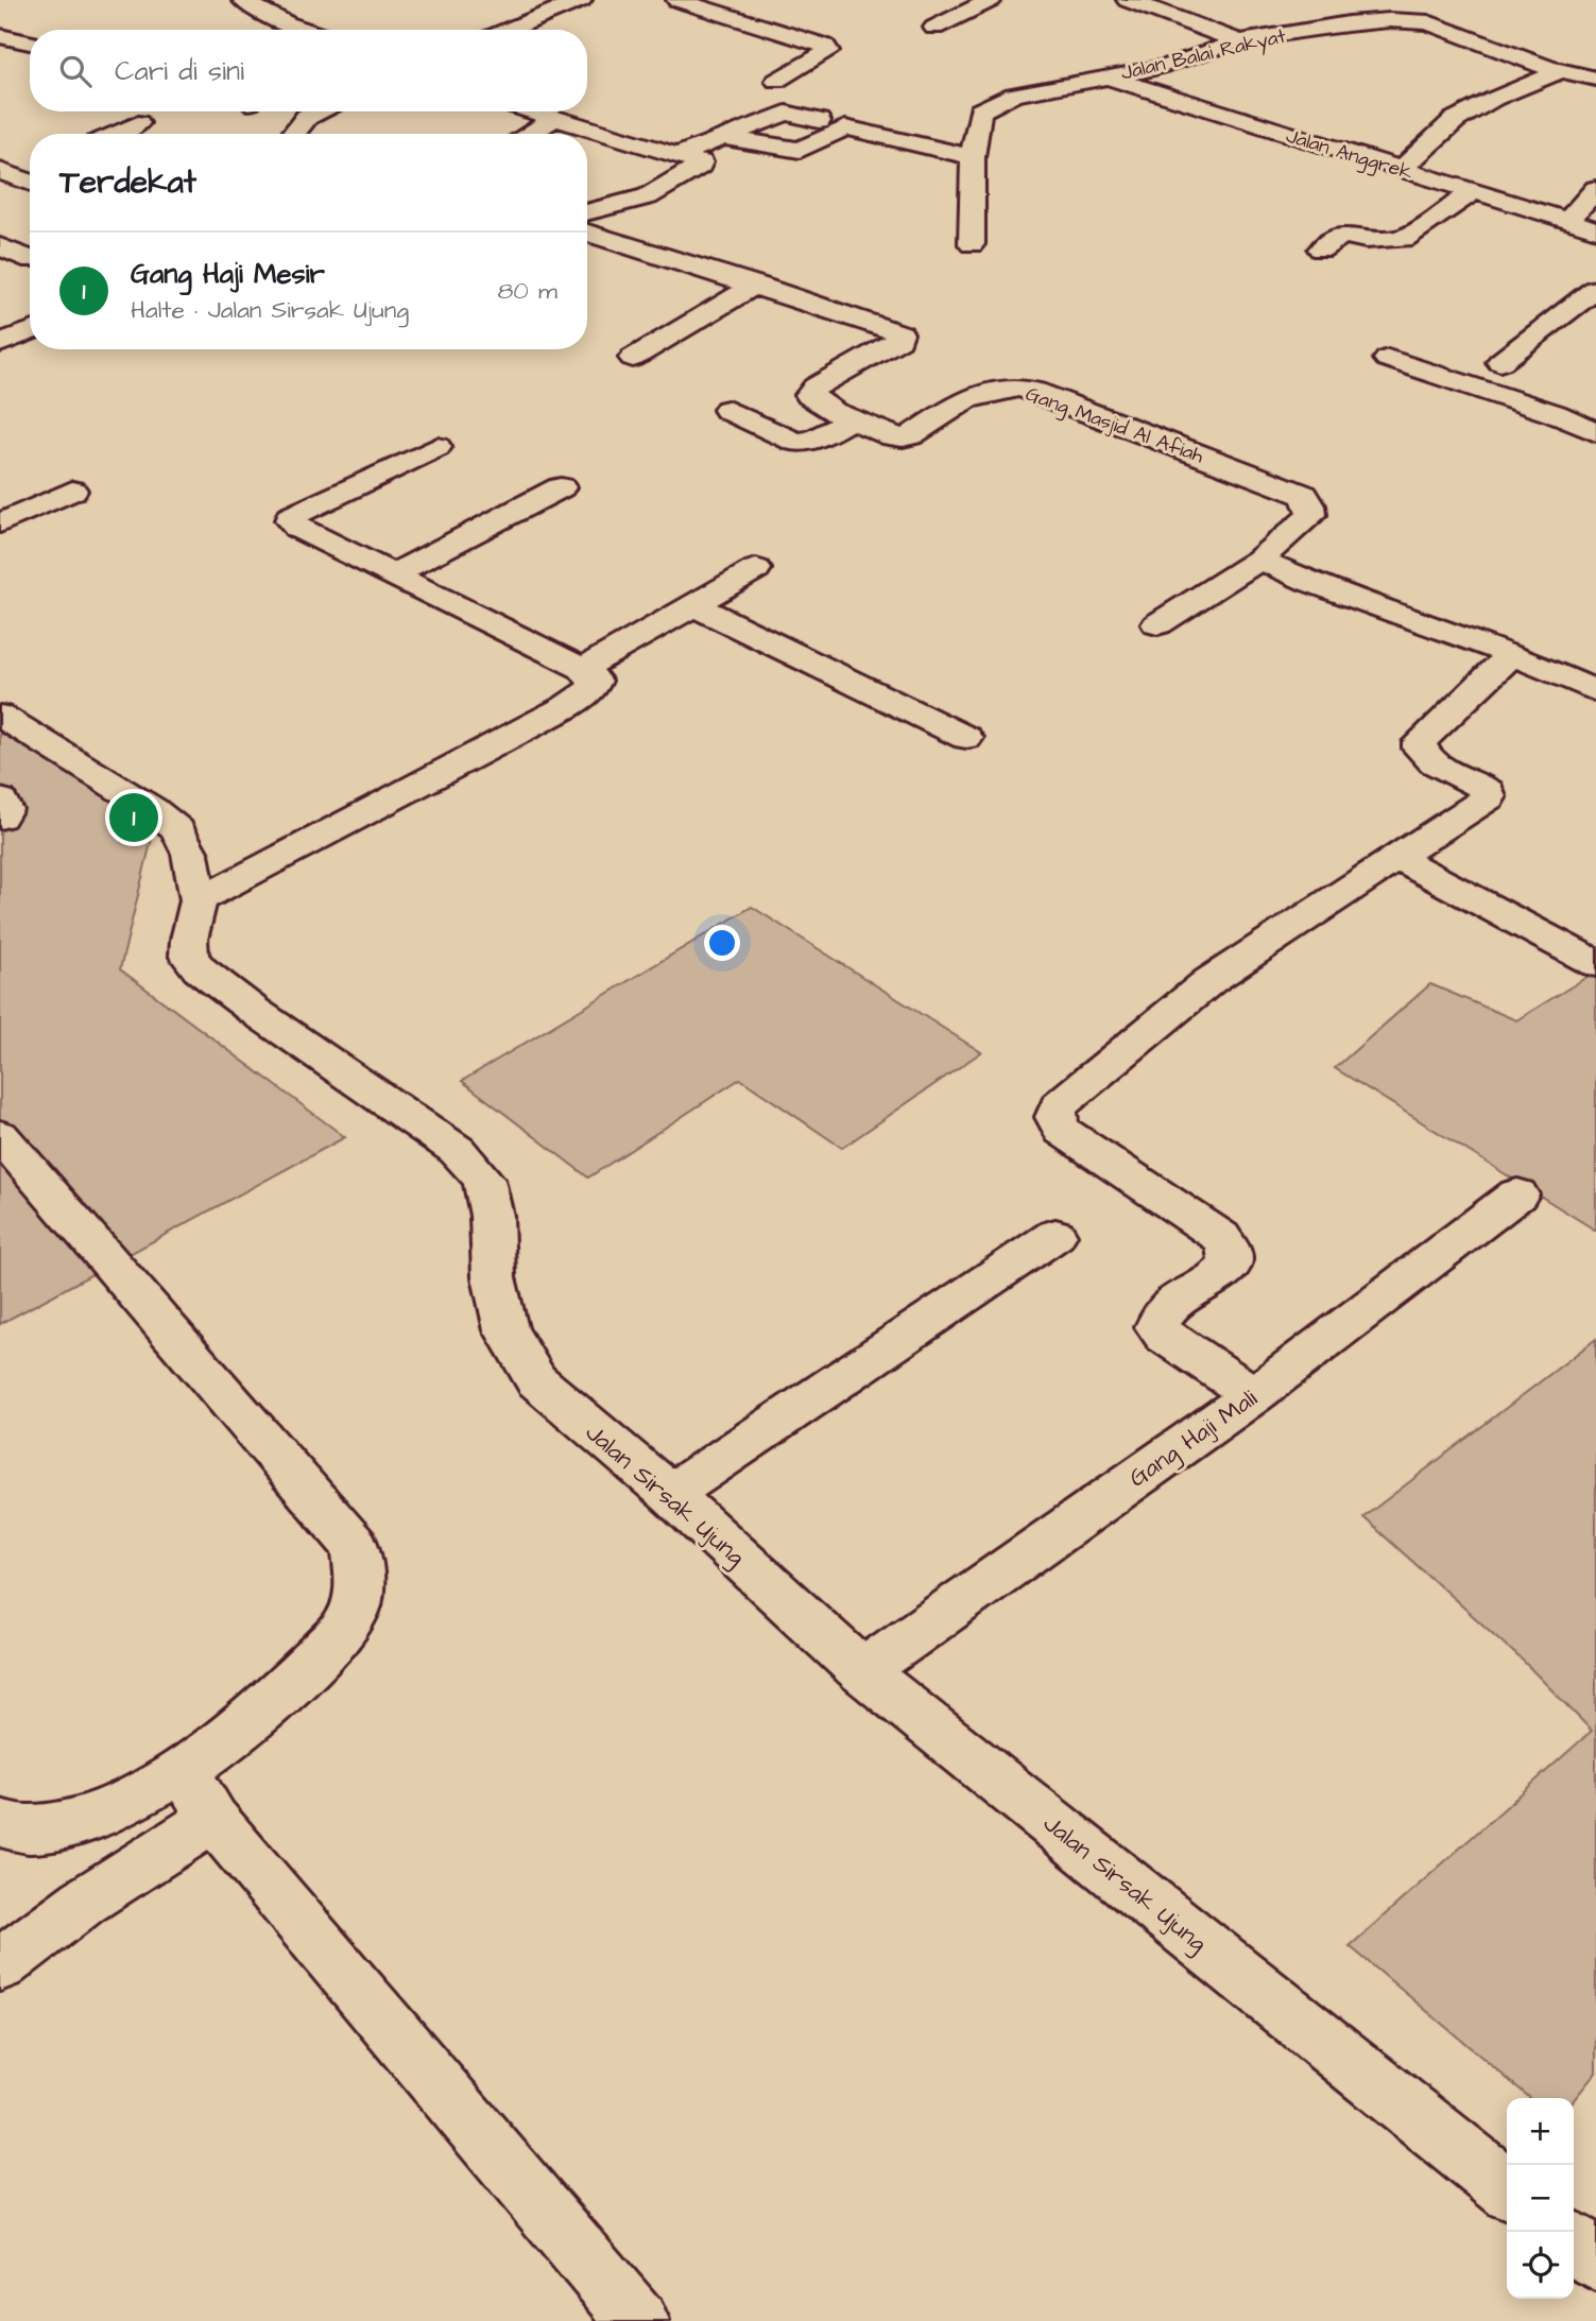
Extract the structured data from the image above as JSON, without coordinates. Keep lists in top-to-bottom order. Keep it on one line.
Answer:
{"streets":{"street":["Jalan Balai Rakyat","Jalan Anggrek","Gang Masjid Al Afiah","Gang Haji Mali","Jalan Sirsak Ujung"]},"crossings":[["Jalan Balai Rakyat","Jalan Anggrek"],["Gang Haji Mali","Jalan Sirsak Ujung"]],"page":{"search":"Cari di sini","heading":"Terdekat","list":[{"mark":"1","name":"Gang Haji Mesir","note":"Halte · Jalan Sirsak Ujung","value":"80 m"}],"pins":"1","map_buttons":["+","−"]}}
